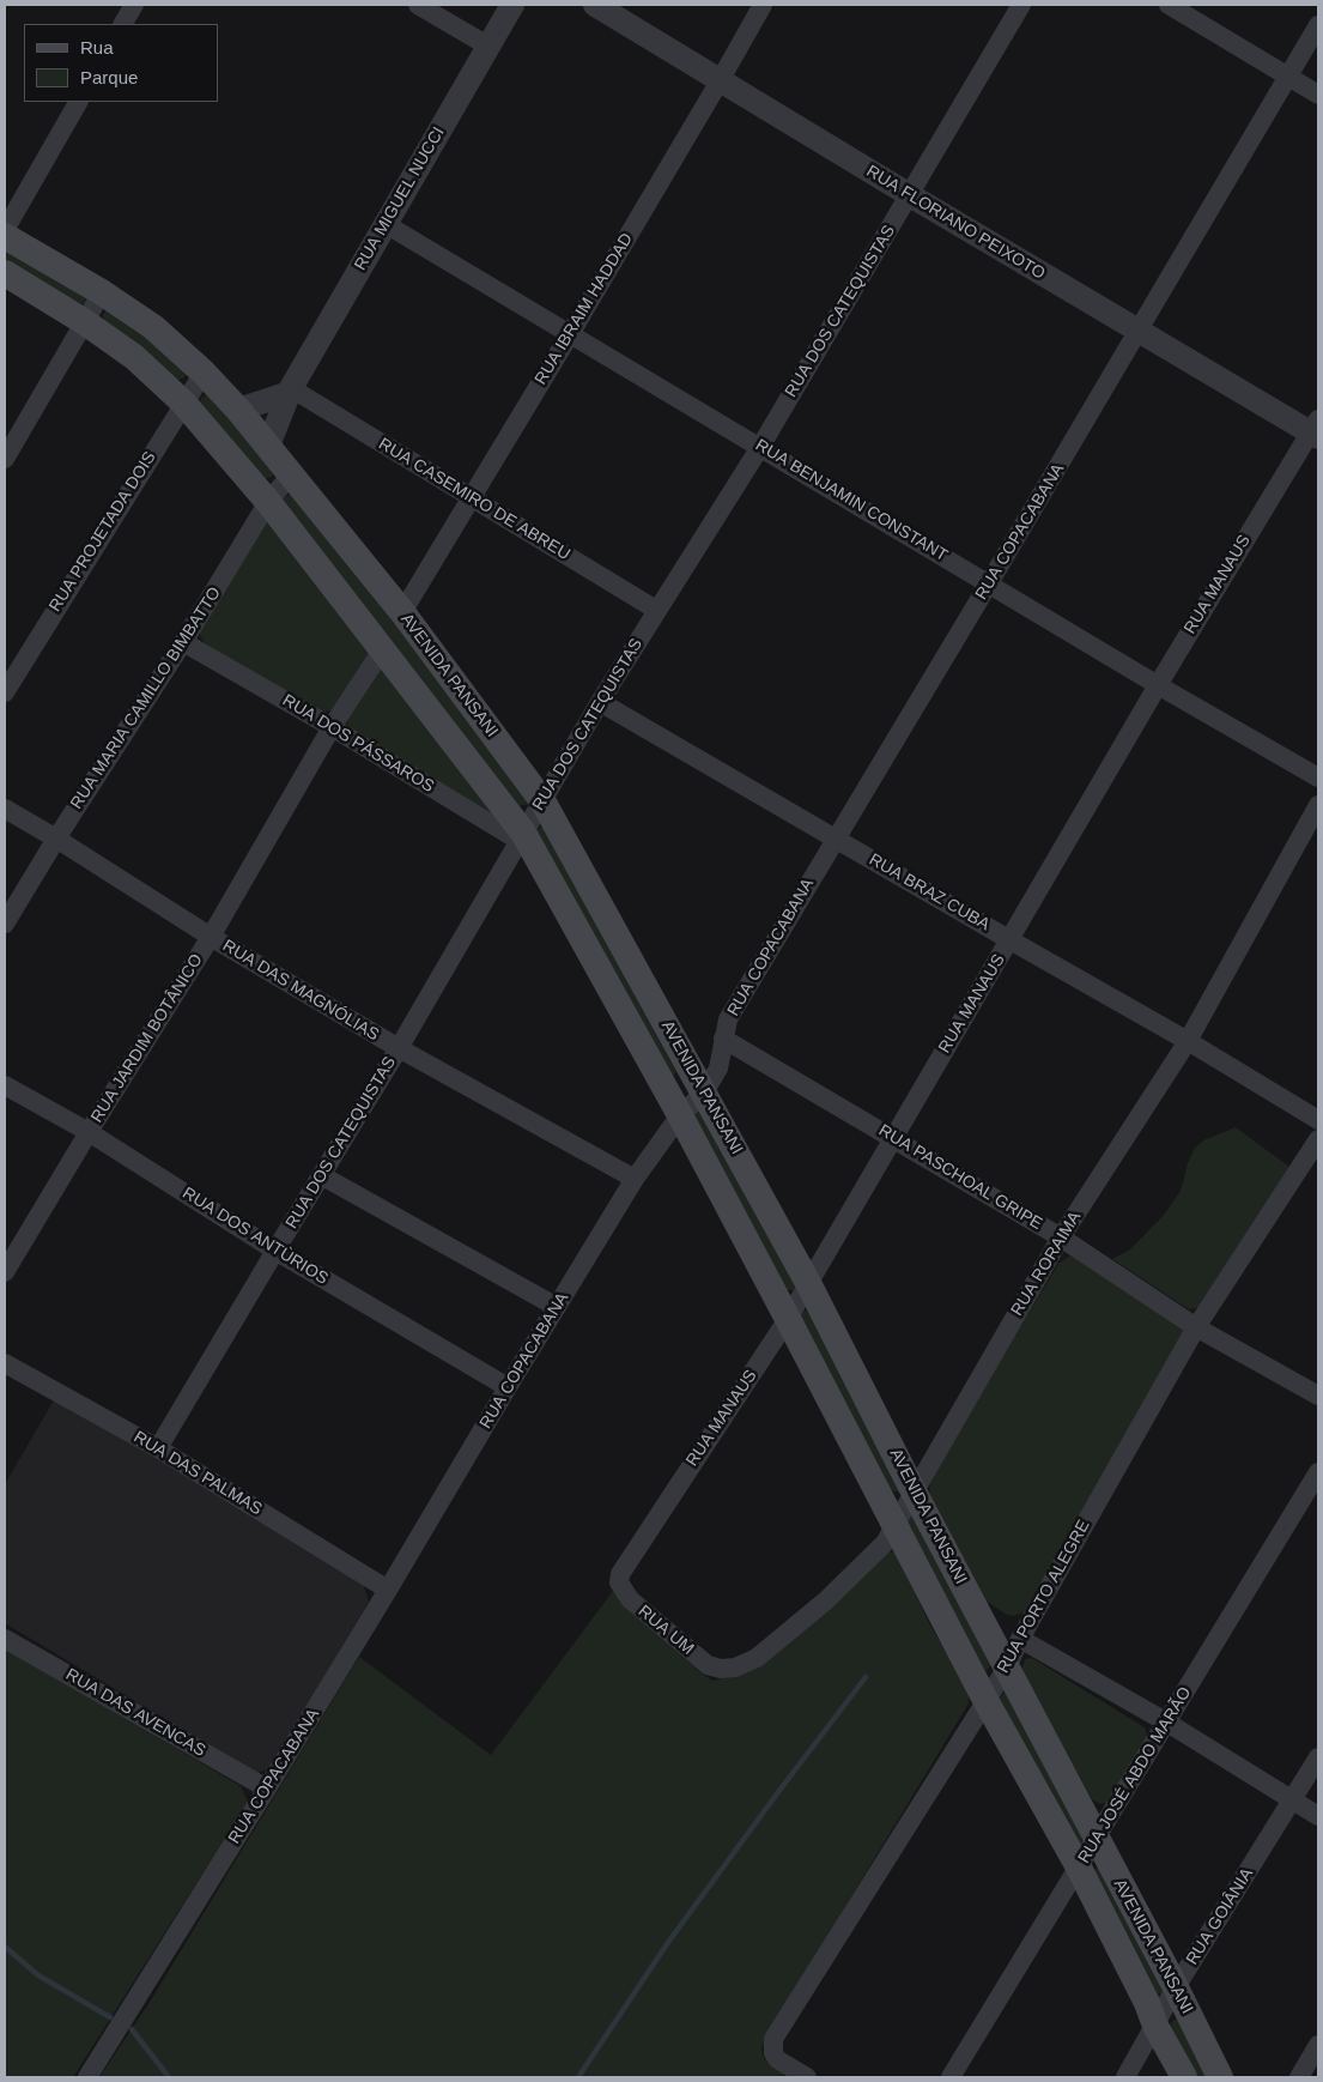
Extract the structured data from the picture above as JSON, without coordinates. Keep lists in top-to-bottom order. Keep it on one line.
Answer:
{"streets":{"main road":["AVENIDA PANSANI"],"street":["RUA MIGUEL NUCCI","RUA FLORIANO PEIXOTO","RUA IBRAIM HADDAD","RUA DOS CATEQUISTAS","RUA CASEMIRO DE ABREU","RUA BENJAMIN CONSTANT","RUA PROJETADA DOIS","RUA COPACABANA","RUA MANAUS","RUA MARIA CAMILLO BIMBATTO","RUA DOS PÁSSAROS","RUA BRAZ CUBA","RUA DAS MAGNÓLIAS","RUA JARDIM BOTÂNICO","RUA PASCHOAL GRIPE","RUA DOS ANTÙRIOS","RUA RORAIMA","RUA DAS PALMAS","RUA PORTO ALEGRE","RUA UM","RUA DAS AVENCAS","RUA JOSÉ ABDO MARÃO","RUA GOIÂNIA"]},"crossings":[["RUA MIGUEL NUCCI","RUA CASEMIRO DE ABREU"],["RUA MIGUEL NUCCI","RUA BENJAMIN CONSTANT"],["RUA MIGUEL NUCCI","AVENIDA PANSANI"],["RUA FLORIANO PEIXOTO","RUA IBRAIM HADDAD"],["RUA FLORIANO PEIXOTO","RUA DOS CATEQUISTAS"],["RUA FLORIANO PEIXOTO","RUA COPACABANA"],["RUA FLORIANO PEIXOTO","RUA MANAUS"],["RUA IBRAIM HADDAD","RUA CASEMIRO DE ABREU"],["RUA IBRAIM HADDAD","RUA BENJAMIN CONSTANT"],["RUA IBRAIM HADDAD","AVENIDA PANSANI"],["RUA DOS CATEQUISTAS","RUA CASEMIRO DE ABREU"],["RUA DOS CATEQUISTAS","RUA BENJAMIN CONSTANT"],["RUA DOS CATEQUISTAS","AVENIDA PANSANI"],["RUA DOS CATEQUISTAS","RUA DOS PÁSSAROS"],["RUA DOS CATEQUISTAS","RUA BRAZ CUBA"],["RUA DOS CATEQUISTAS","RUA DAS MAGNÓLIAS"],["RUA DOS CATEQUISTAS","RUA DOS ANTÙRIOS"],["RUA DOS CATEQUISTAS","RUA DAS PALMAS"],["RUA BENJAMIN CONSTANT","RUA COPACABANA"],["RUA BENJAMIN CONSTANT","RUA MANAUS"],["RUA PROJETADA DOIS","AVENIDA PANSANI"],["RUA COPACABANA","AVENIDA PANSANI"],["RUA COPACABANA","RUA BRAZ CUBA"],["RUA COPACABANA","RUA DAS MAGNÓLIAS"],["RUA COPACABANA","RUA PASCHOAL GRIPE"],["RUA COPACABANA","RUA DOS ANTÙRIOS"],["RUA COPACABANA","RUA DAS PALMAS"],["RUA COPACABANA","RUA DAS AVENCAS"],["RUA MANAUS","AVENIDA PANSANI"],["RUA MANAUS","RUA BRAZ CUBA"],["RUA MANAUS","RUA PASCHOAL GRIPE"],["RUA MANAUS","RUA UM"],["AVENIDA PANSANI","RUA MARIA CAMILLO BIMBATTO"],["AVENIDA PANSANI","RUA DOS PÁSSAROS"],["AVENIDA PANSANI","RUA JARDIM BOTÂNICO"],["AVENIDA PANSANI","RUA RORAIMA"],["AVENIDA PANSANI","RUA PORTO ALEGRE"],["AVENIDA PANSANI","RUA JOSÉ ABDO MARÃO"],["AVENIDA PANSANI","RUA GOIÂNIA"],["RUA MARIA CAMILLO BIMBATTO","RUA DOS PÁSSAROS"],["RUA MARIA CAMILLO BIMBATTO","RUA DAS MAGNÓLIAS"],["RUA DOS PÁSSAROS","RUA JARDIM BOTÂNICO"],["RUA BRAZ CUBA","RUA RORAIMA"],["RUA DAS MAGNÓLIAS","RUA JARDIM BOTÂNICO"],["RUA JARDIM BOTÂNICO","RUA DOS ANTÙRIOS"],["RUA PASCHOAL GRIPE","RUA RORAIMA"],["RUA PASCHOAL GRIPE","RUA PORTO ALEGRE"],["RUA RORAIMA","RUA UM"]],"legend":["Rua","Parque"]}
